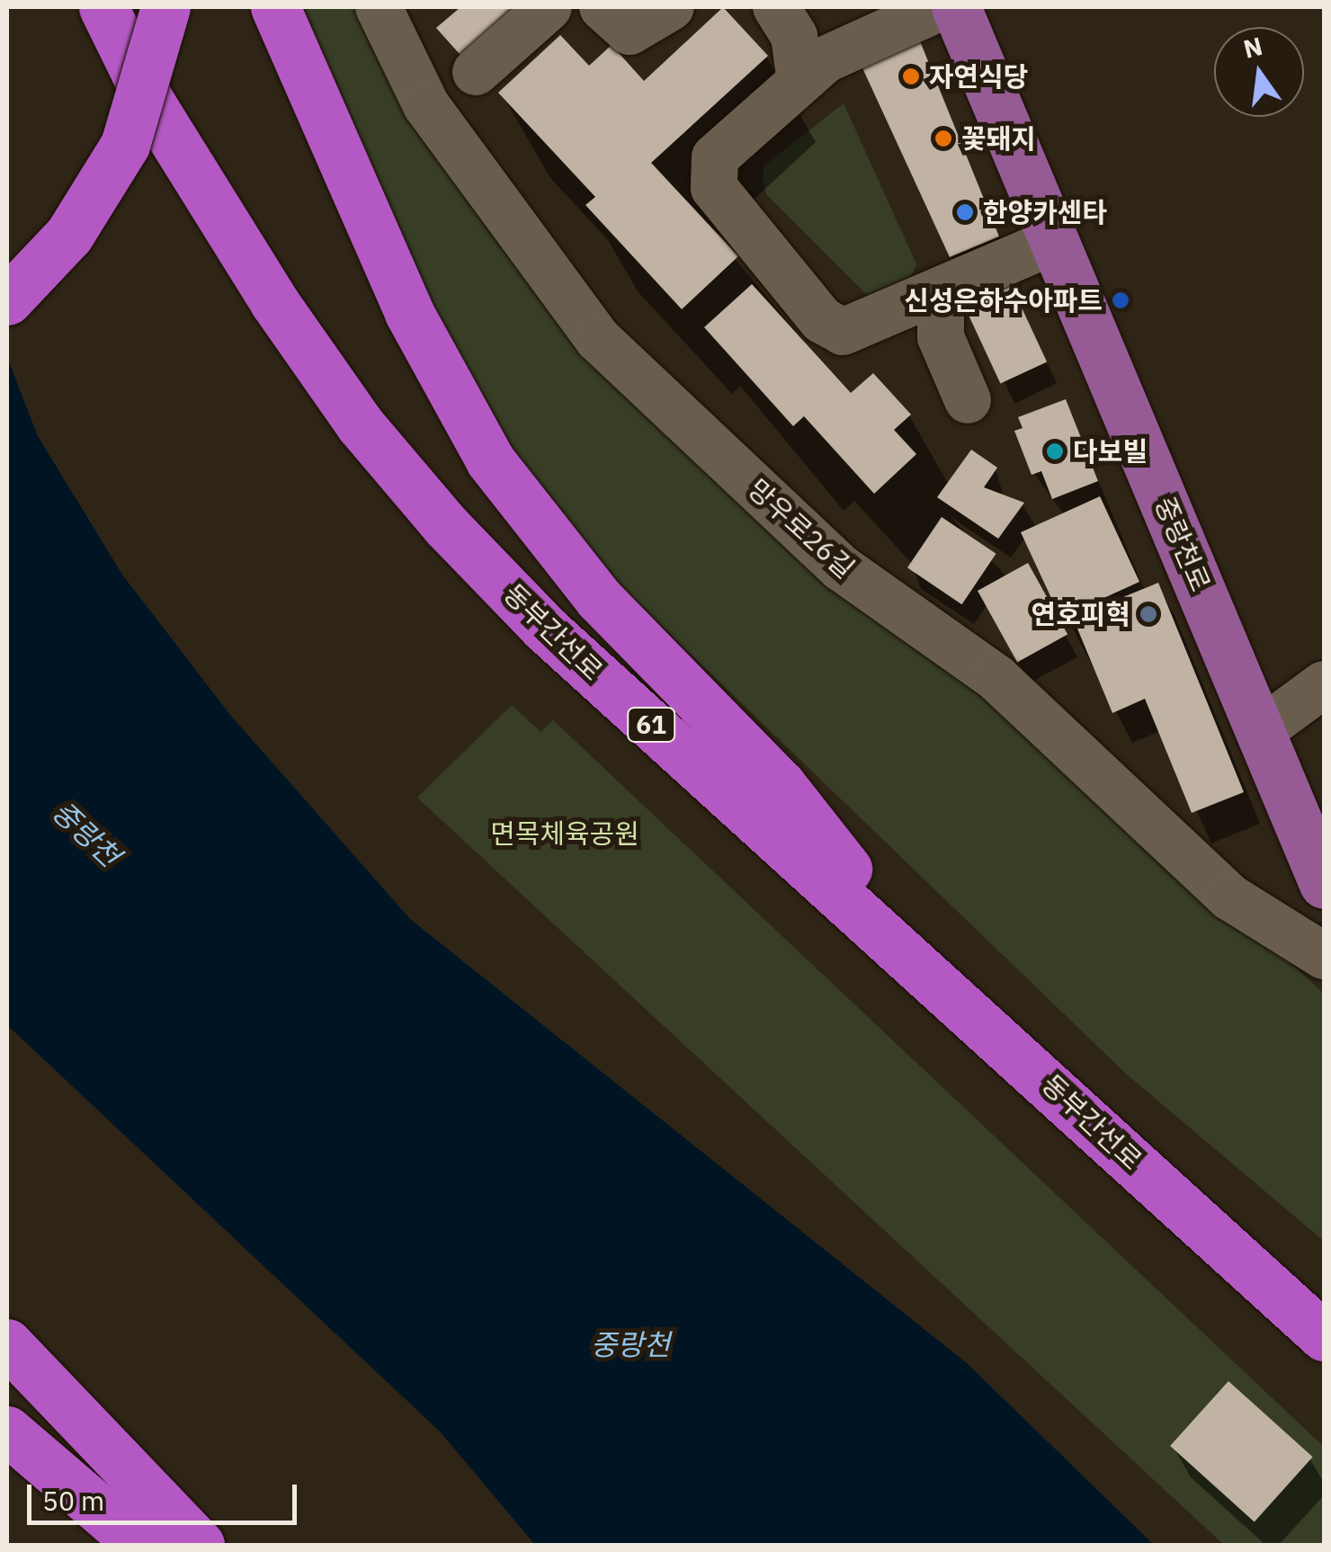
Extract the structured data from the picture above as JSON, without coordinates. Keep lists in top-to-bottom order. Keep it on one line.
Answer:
{"streets":{"highway":["동부간선로","61"],"main road":["중랑천로"],"street":["망우로26길"]},"water":["중랑천"],"parks":["면목체육공원"],"places":["자연식당","꽃돼지","한양카센타","신성은하수아파트","다보빌","연호피혁"],"scale_bar":"50 m","north":"top"}
